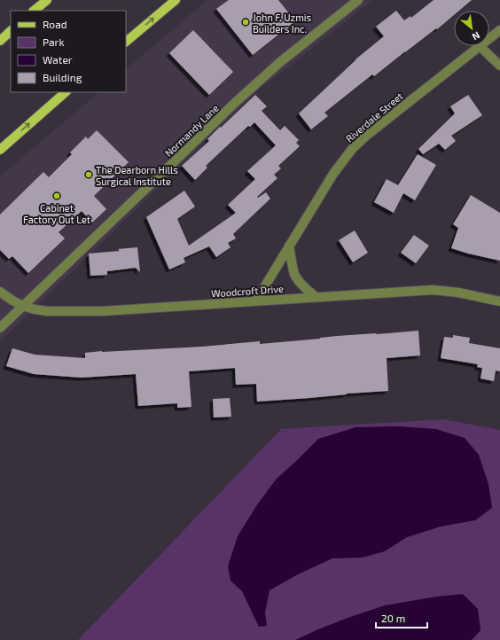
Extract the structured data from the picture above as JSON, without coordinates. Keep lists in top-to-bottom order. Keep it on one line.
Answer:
{"streets":{"street":["Riverdale Street","Normandy Lane","Woodcroft Drive"]},"crossings":[["Riverdale Street","Woodcroft Drive"],["Normandy Lane","Woodcroft Drive"]],"places":["John F. Uzmis Builders Inc.","The Dearborn Hills Surgical Institute","Cabinet Factory Out Let"],"legend":["Road","Park","Water","Building"],"scale_bar":"20 m","north":"bottom right"}
